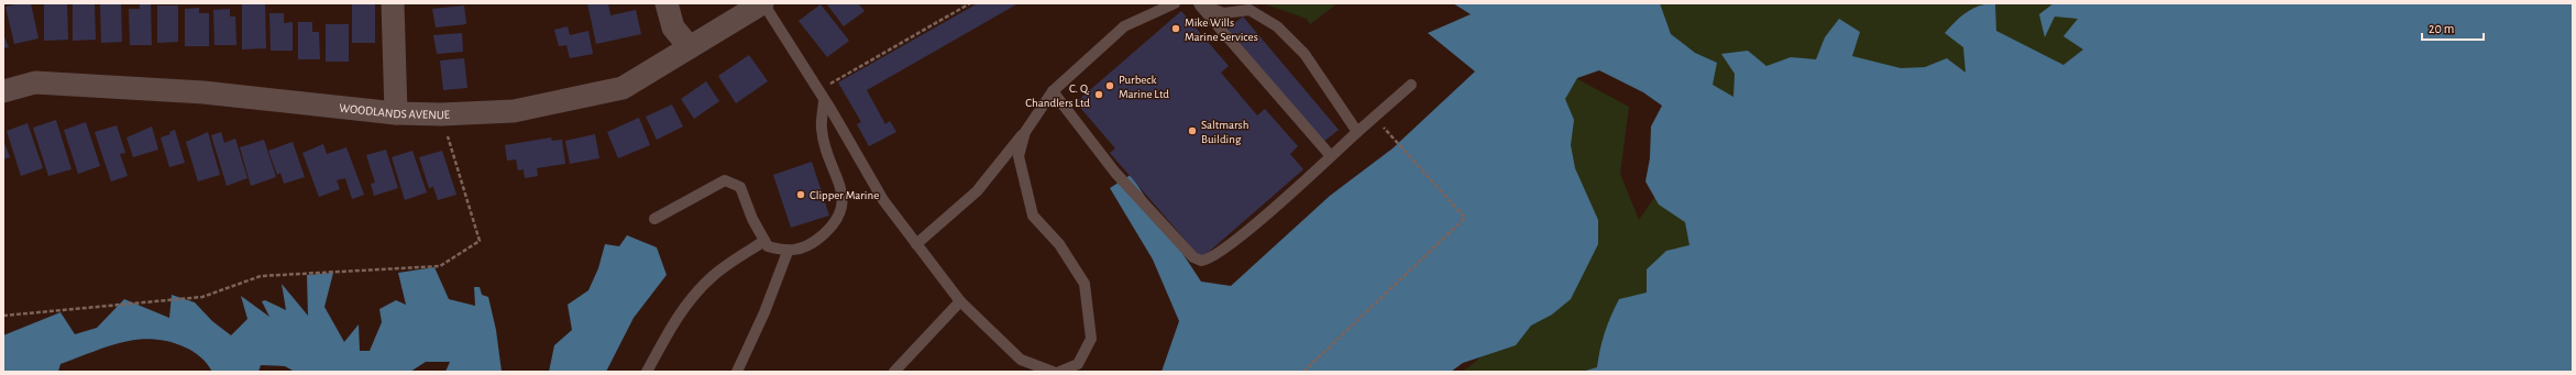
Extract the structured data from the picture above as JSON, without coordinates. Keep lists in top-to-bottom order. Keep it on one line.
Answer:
{"streets":{"street":["WOODLANDS AVENUE"]},"places":["Mike Wills Marine Services","Purbeck Marine Ltd","C. Q. Chandlers Ltd","Saltmarsh Building","Clipper Marine"],"scale_bar":"20 m"}
